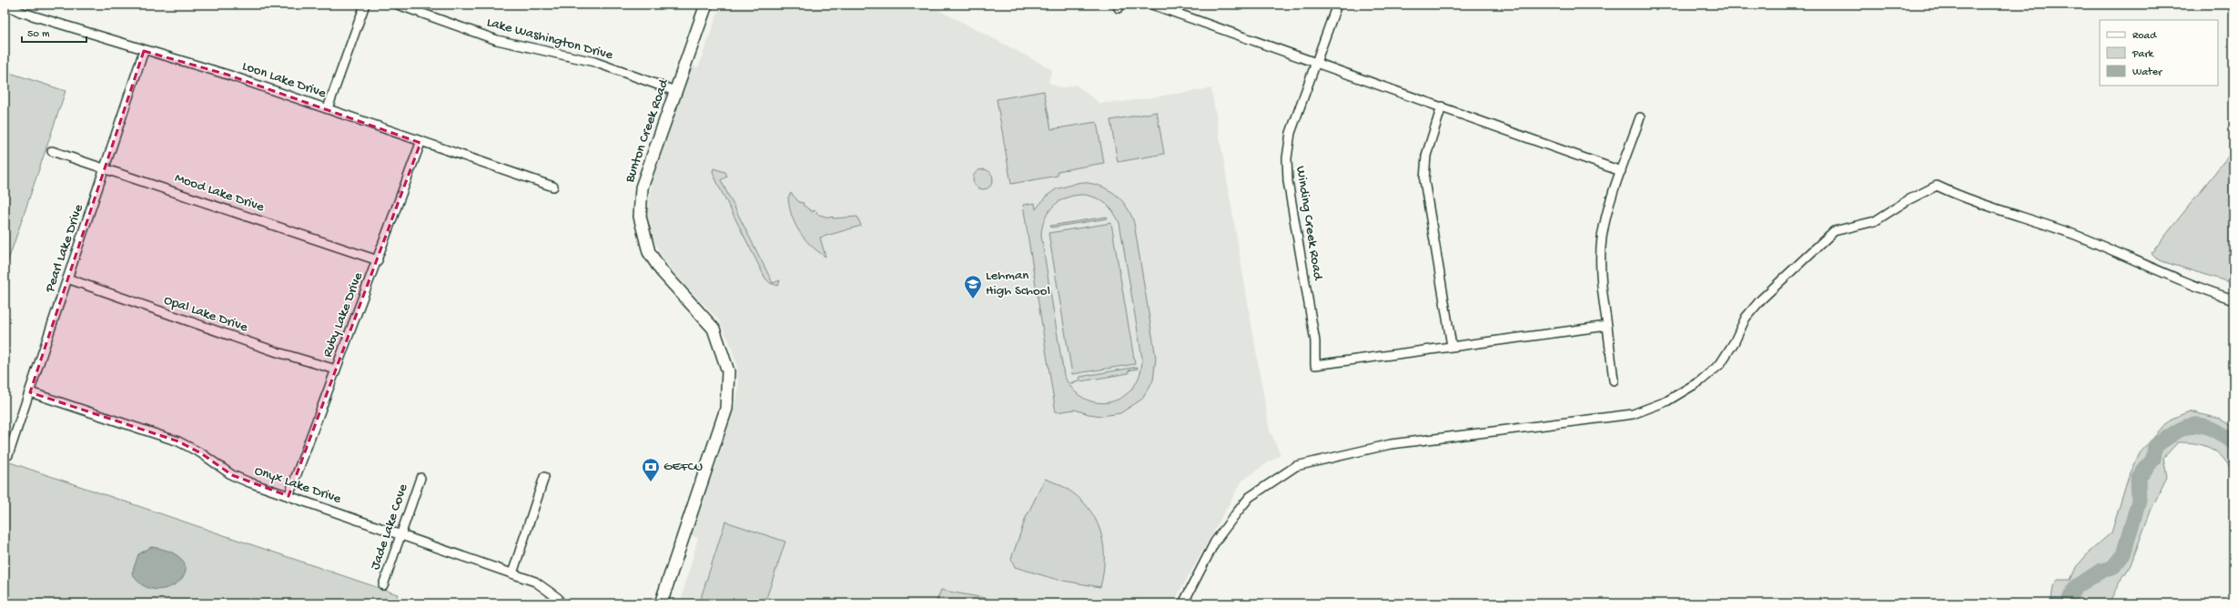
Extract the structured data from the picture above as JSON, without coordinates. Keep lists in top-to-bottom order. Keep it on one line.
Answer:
{"streets":{"street":["Lake Washington Drive","Loon Lake Drive","Bunton Creek Road","Mood Lake Drive","Winding Creek Road","Pearl Lake Drive","Opal Lake Drive","Ruby Lake Drive","Onyx Lake Drive","Jade Lake Cove"]},"crossings":[["Lake Washington Drive","Bunton Creek Road"],["Loon Lake Drive","Pearl Lake Drive"],["Loon Lake Drive","Ruby Lake Drive"],["Mood Lake Drive","Pearl Lake Drive"],["Mood Lake Drive","Ruby Lake Drive"],["Pearl Lake Drive","Opal Lake Drive"],["Pearl Lake Drive","Onyx Lake Drive"],["Opal Lake Drive","Ruby Lake Drive"],["Ruby Lake Drive","Onyx Lake Drive"],["Onyx Lake Drive","Jade Lake Cove"]],"places":{"school or university":["Lehman High School"],"bank":["GEFCU"]},"legend":["Road","Park","Water"],"scale_bar":"50 m"}
